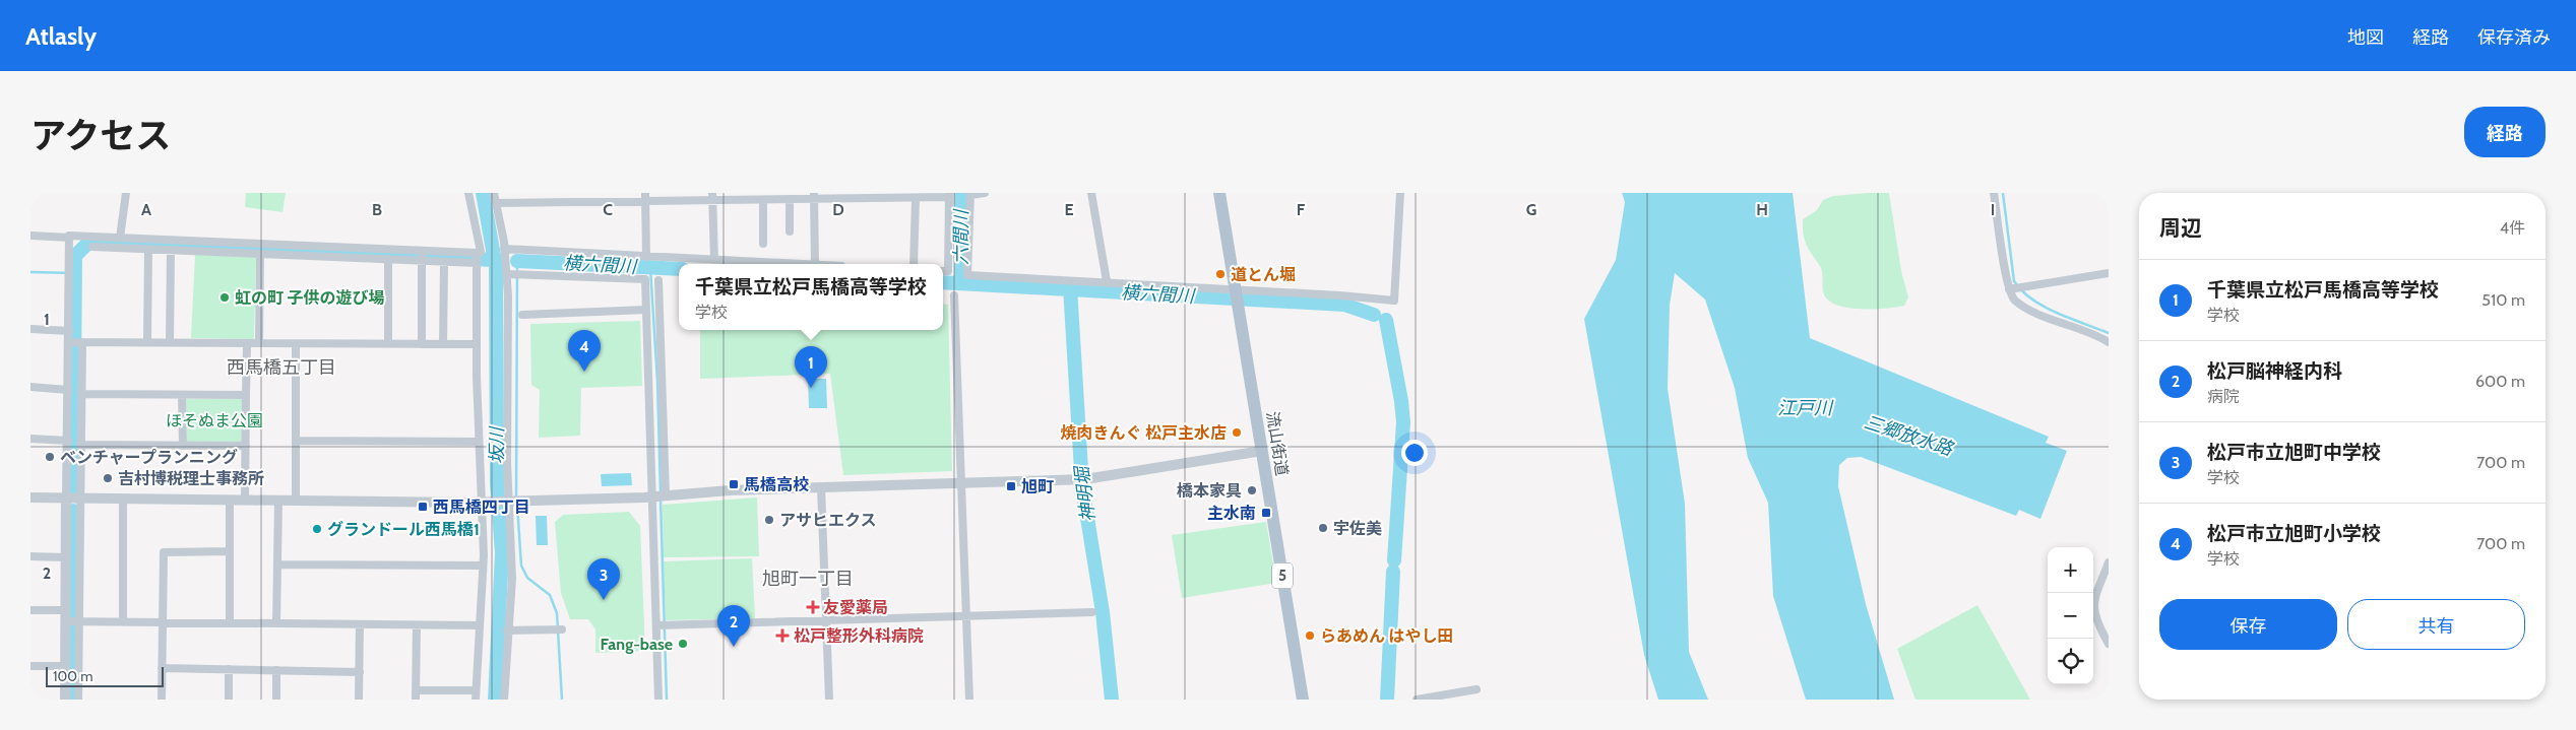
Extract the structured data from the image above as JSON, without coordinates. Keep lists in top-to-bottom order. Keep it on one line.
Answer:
{"streets":{"main road":["流山街道","5"]},"districts":["西馬橋五丁目","旭町一丁目"],"water":["六間川","横六間川","江戸川","三郷放水路","坂川","神明堀"],"parks":["ほそぬま公園"],"places":{"other":["道とん堀","虹の町 子供の遊び場","焼肉きんぐ 松戸主水店","ベンチャープランニング","吉村博税理士事務所","橋本家具","アサヒエクス","宇佐美","グランドール西馬橋1","らあめん はやし田","Fang-base"],"transit":["馬橋高校","旭町","西馬橋四丁目","主水南"],"health":["友愛薬局","松戸整形外科病院"]},"scale_bar":"100 m","page":{"header":"Atlasly","nav":["地図","経路","保存済み"],"title":"アクセス","buttons":["経路",["保存","共有"]],"heading":["周辺","4件"],"list":[{"mark":"1","name":"千葉県立松戸馬橋高等学校","note":"学校","value":"510 m"},{"mark":"2","name":"松戸脳神経内科","note":"病院","value":"600 m"},{"mark":"3","name":"松戸市立旭町中学校","note":"学校","value":"700 m"},{"mark":"4","name":"松戸市立旭町小学校","note":"学校","value":"700 m"}],"popup":["千葉県立松戸馬橋高等学校","学校"],"pins":["4","1","3","2"],"map_buttons":["+","−"],"scale":"100 m"},"grid":{"columns":["A","B","C","D","E","F","G","H","I"],"rows":["1","2"]}}
